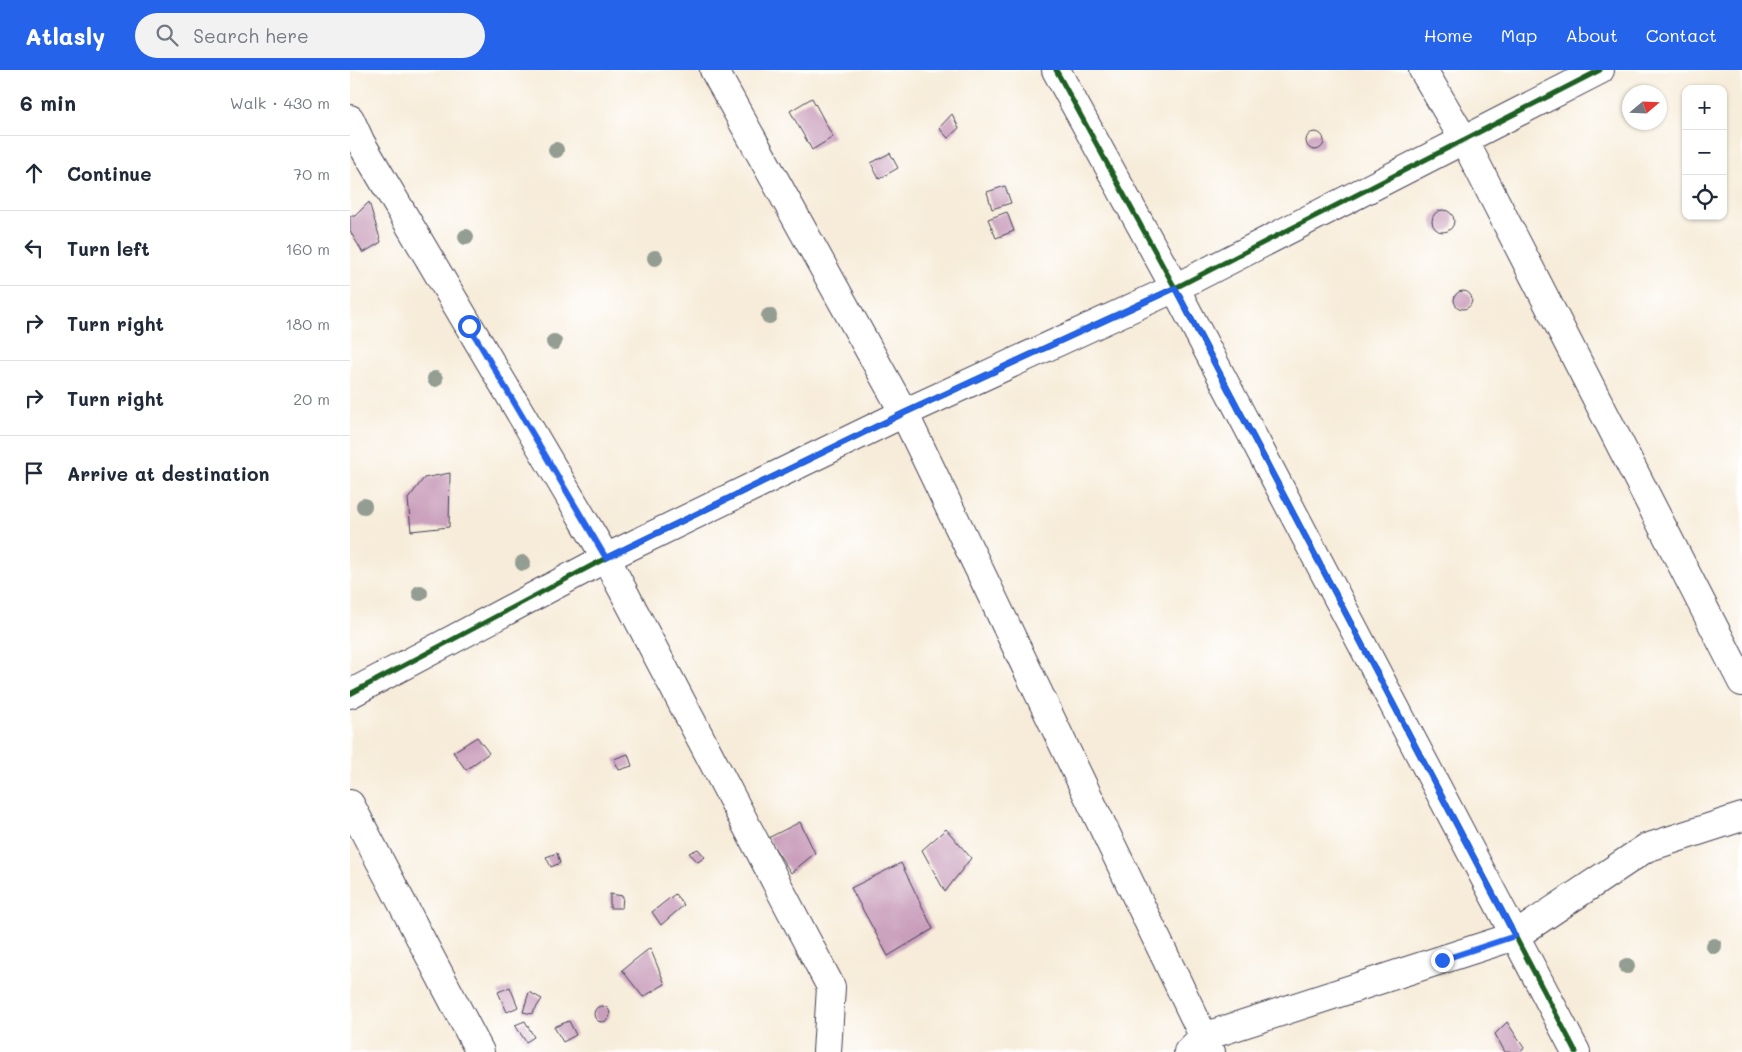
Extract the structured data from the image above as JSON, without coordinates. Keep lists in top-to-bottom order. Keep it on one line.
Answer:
{"north":"right","page":{"header":"Atlasly","search":"Search here","nav":["Home","Map","About","Contact"],"heading":["6 min","Walk · 430 m"],"map_buttons":["+","−"],"list":[["Continue","70 m"],["Turn left","160 m"],["Turn right","180 m"],["Turn right","20 m"],"Arrive at destination"]}}
